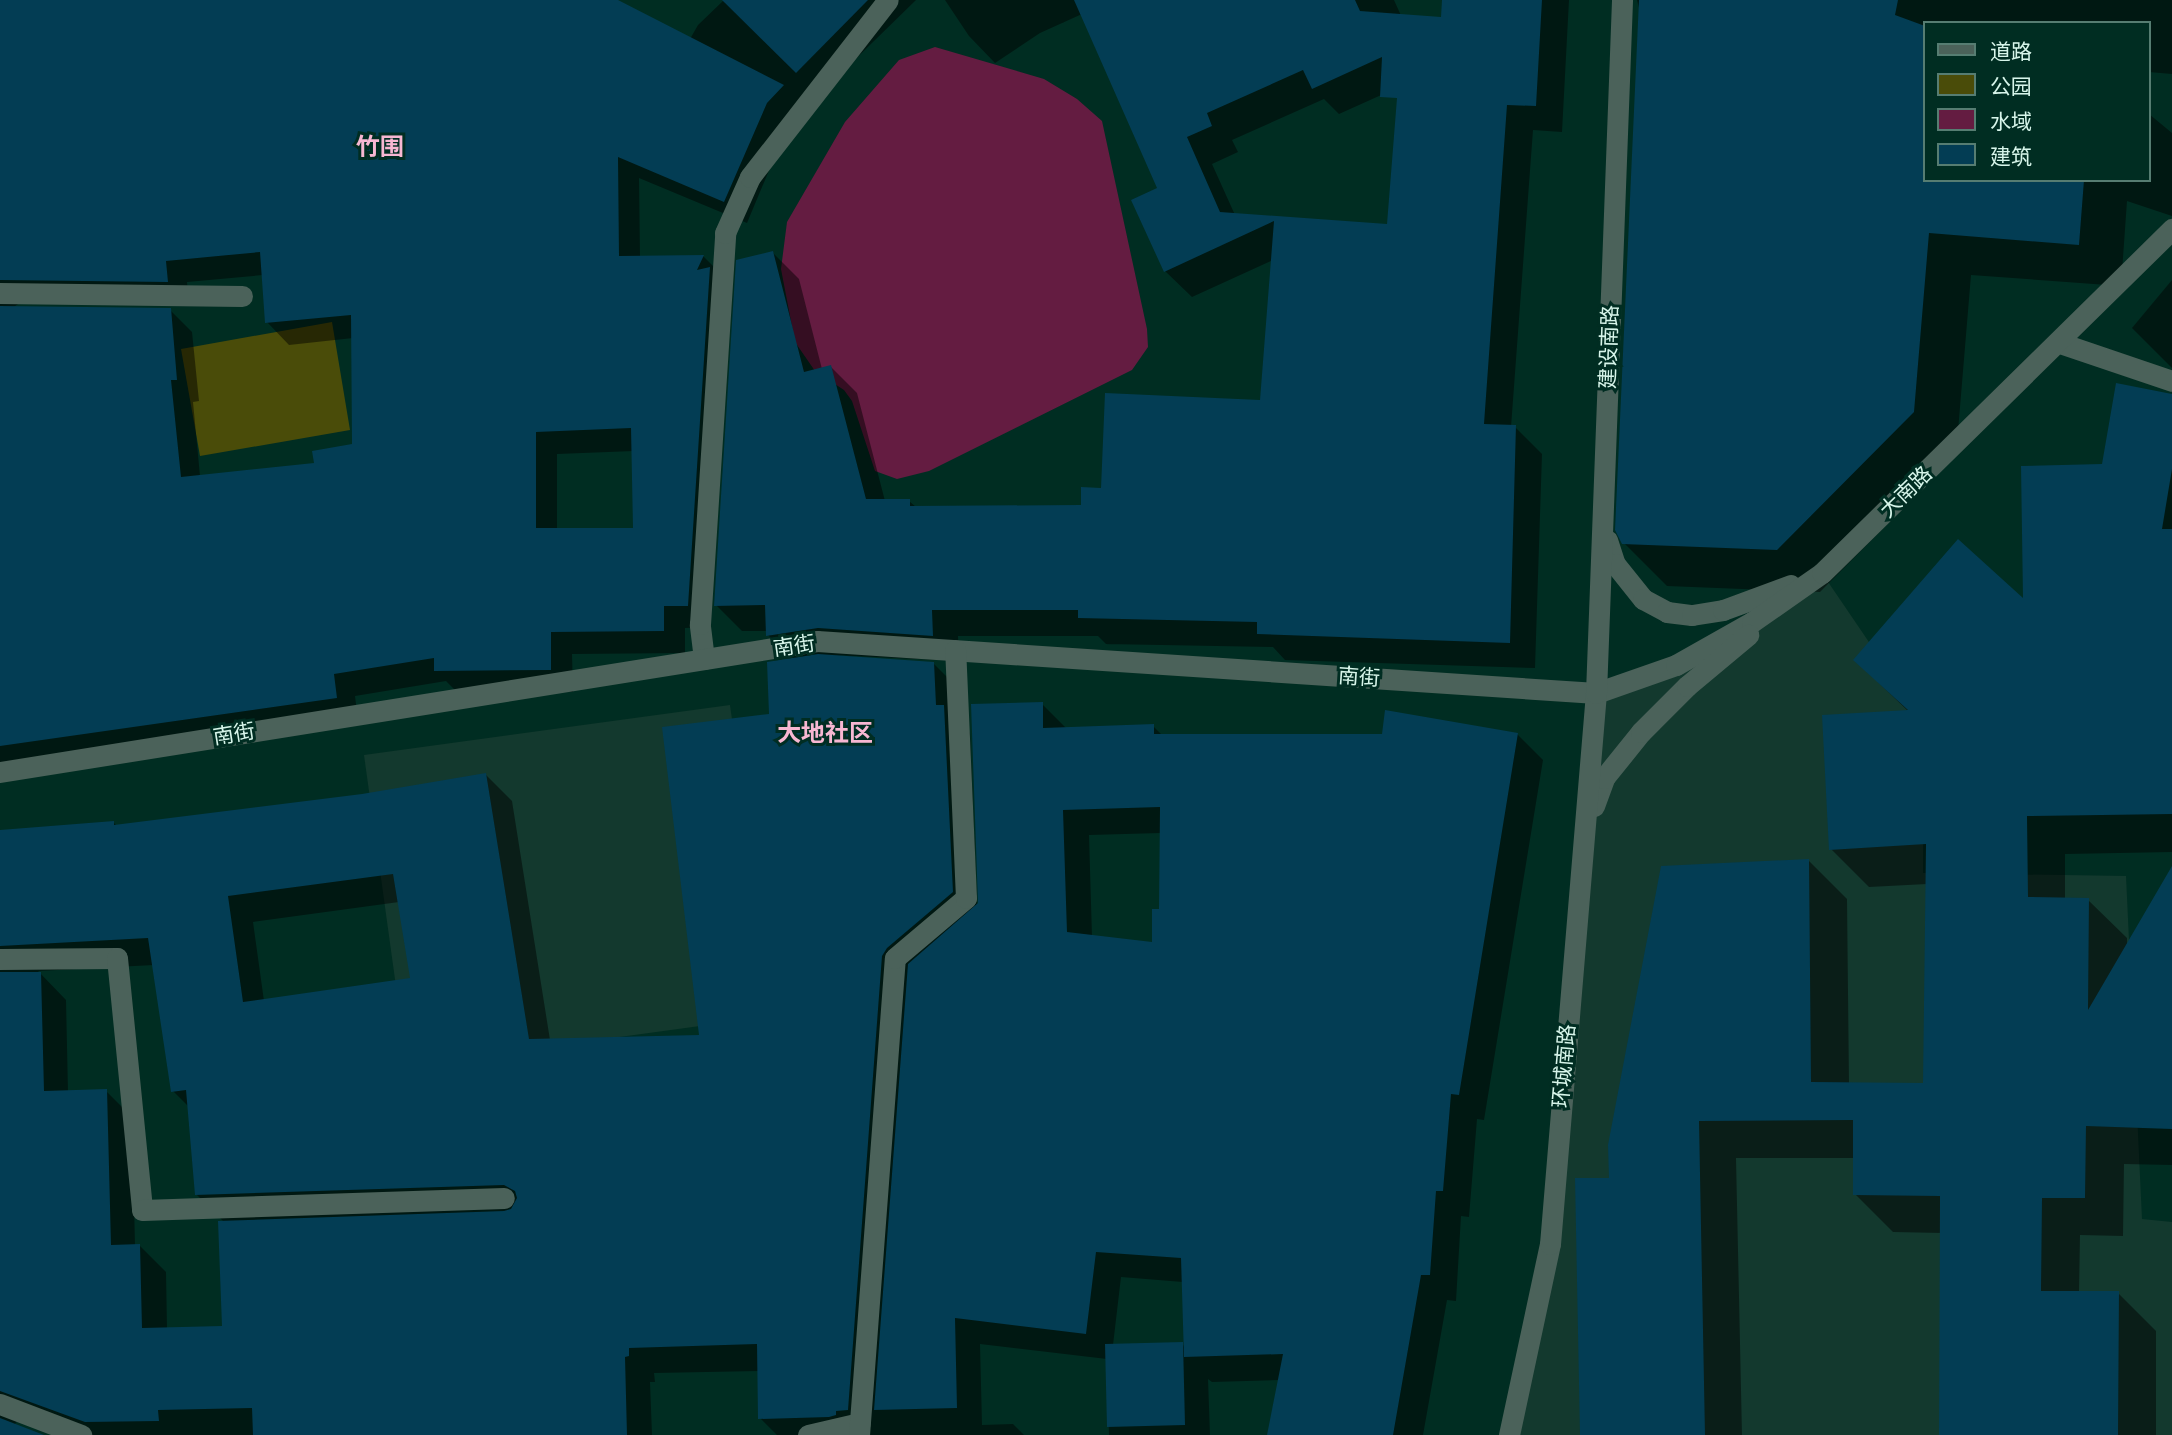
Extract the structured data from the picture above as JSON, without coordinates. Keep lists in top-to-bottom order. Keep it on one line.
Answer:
{"streets":{"street":["建设南路","大南路","南街","环城南路"]},"crossings":[["建设南路","大南路"],["建设南路","南街"],["建设南路","环城南路"],["大南路","南街"],["大南路","环城南路"],["南街","环城南路"]],"districts":["竹围","大地社区"],"legend":["道路","公园","水域","建筑"]}
